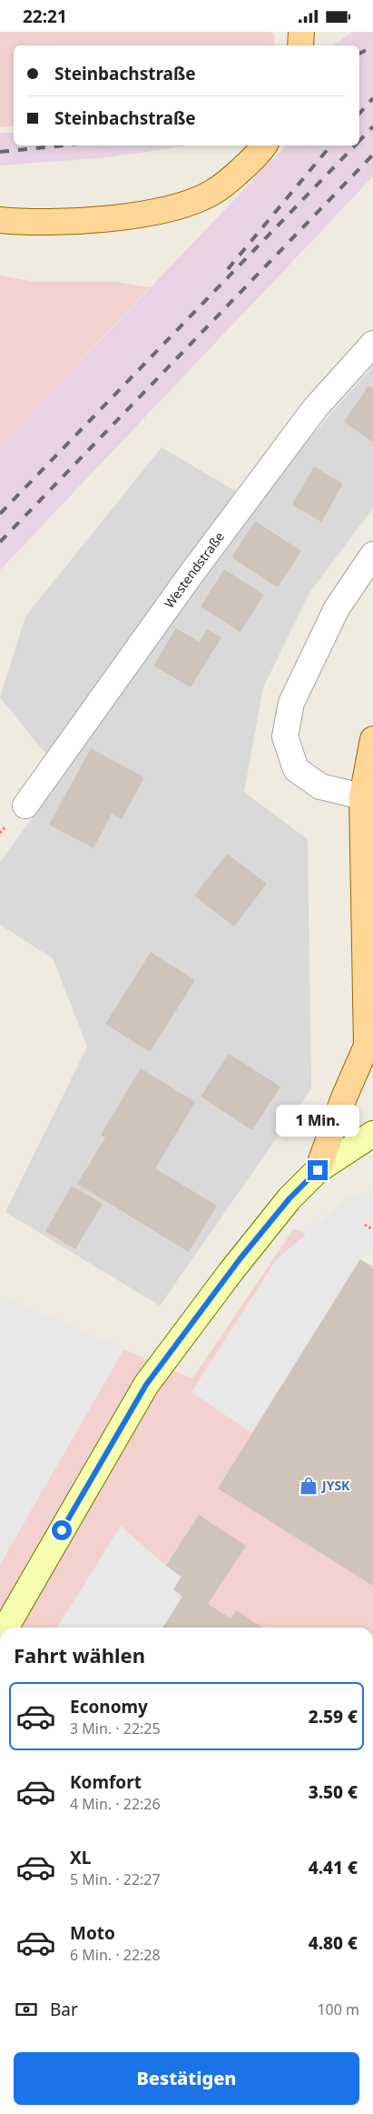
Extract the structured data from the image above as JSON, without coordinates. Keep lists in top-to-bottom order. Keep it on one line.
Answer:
{"streets":{"street":["Westendstraße"]},"places":{"shop":["JYSK"]},"page":{"status":"22:21","banner":["Steinbachstraße","Steinbachstraße"],"bubble":"1 Min.","heading":"Fahrt wählen","list":[{"name":"Economy","note":"3 Min. · 22:25","value":"2.59 €"},{"name":"Komfort","note":"4 Min. · 22:26","value":"3.50 €"},{"name":"XL","note":"5 Min. · 22:27","value":"4.41 €"},{"name":"Moto","note":"6 Min. · 22:28","value":"4.80 €"}],"pay":["Bar","100 m"],"buttons":"Bestätigen"}}
